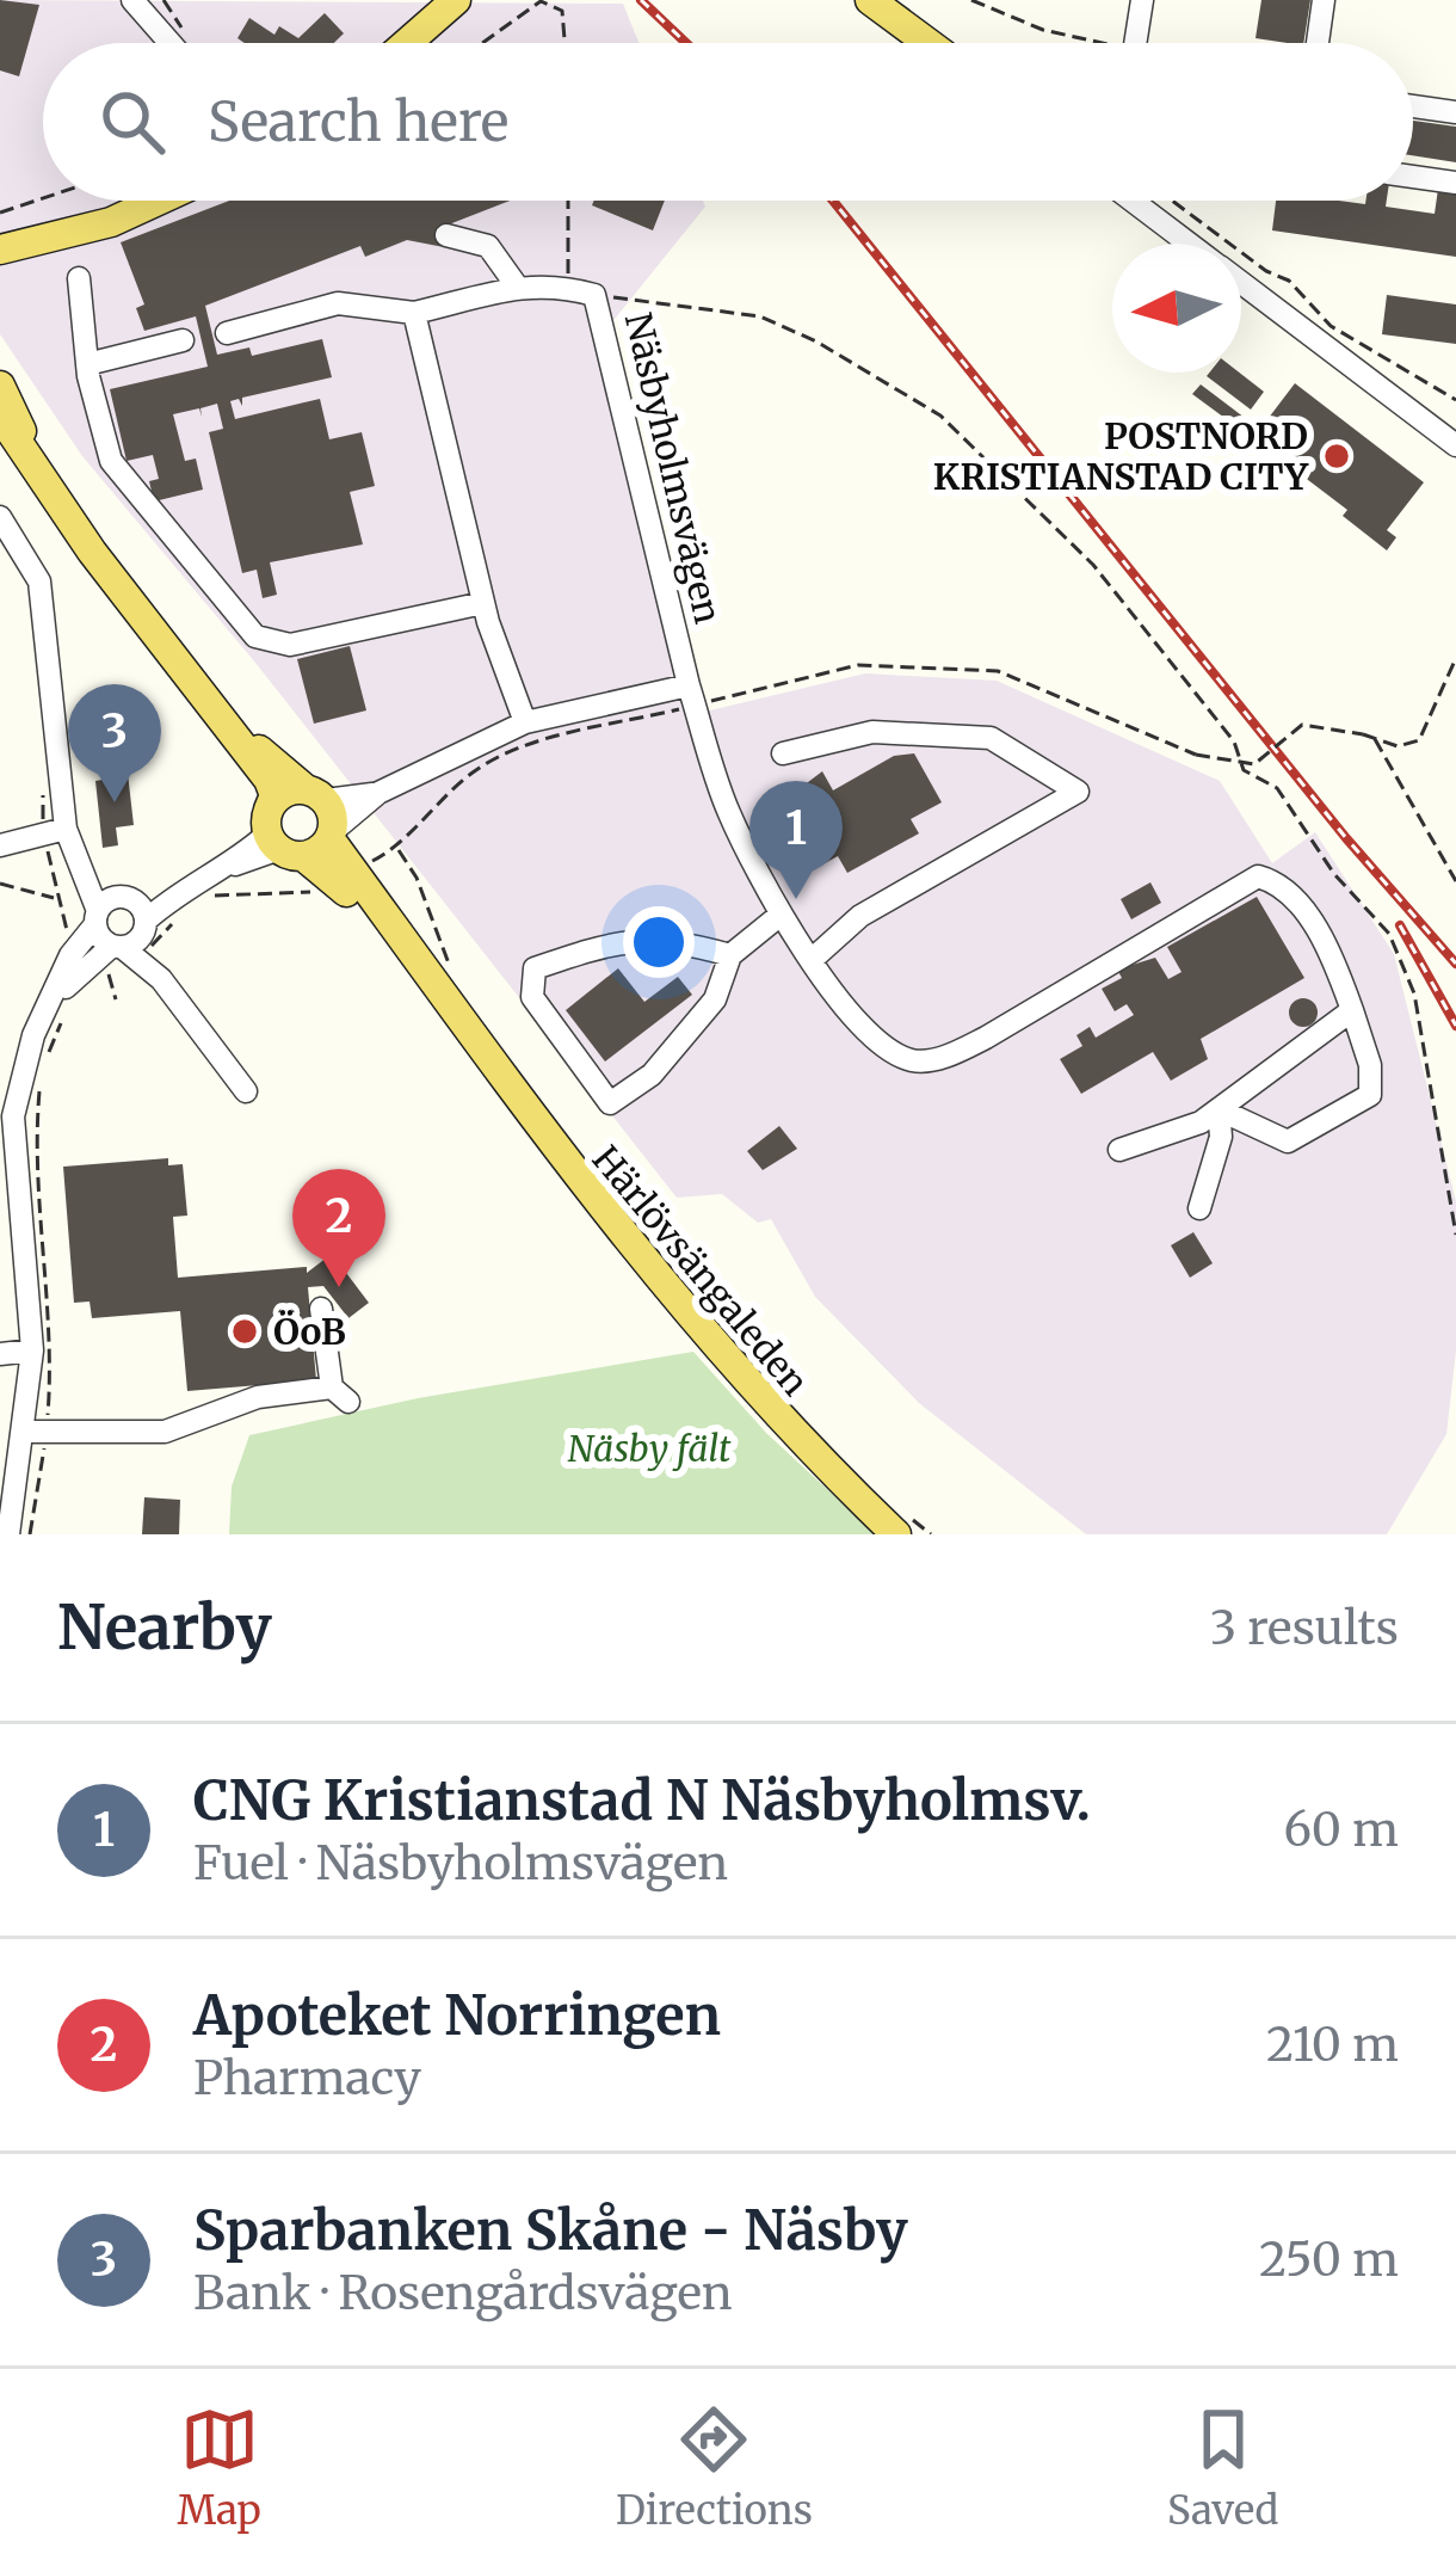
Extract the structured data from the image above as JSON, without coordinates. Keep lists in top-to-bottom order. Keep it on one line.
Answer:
{"streets":{"main road":["Härlövsängaleden"],"street":["Näsbyholmsvägen"]},"parks":["Näsby fält"],"places":["POSTNORD KRISTIANSTAD CITY","ÖoB"],"north":"left","page":{"search":"Search here","pins":["3","1","2"],"heading":["Nearby","3 results"],"list":[{"mark":"1","name":"CNG Kristianstad N Näsbyholmsv.","note":"Fuel · Näsbyholmsvägen","value":"60 m"},{"mark":"2","name":"Apoteket Norringen","note":"Pharmacy","value":"210 m"},{"mark":"3","name":"Sparbanken Skåne - Näsby","note":"Bank · Rosengårdsvägen","value":"250 m"}],"nav":["Map","Directions","Saved"]}}
